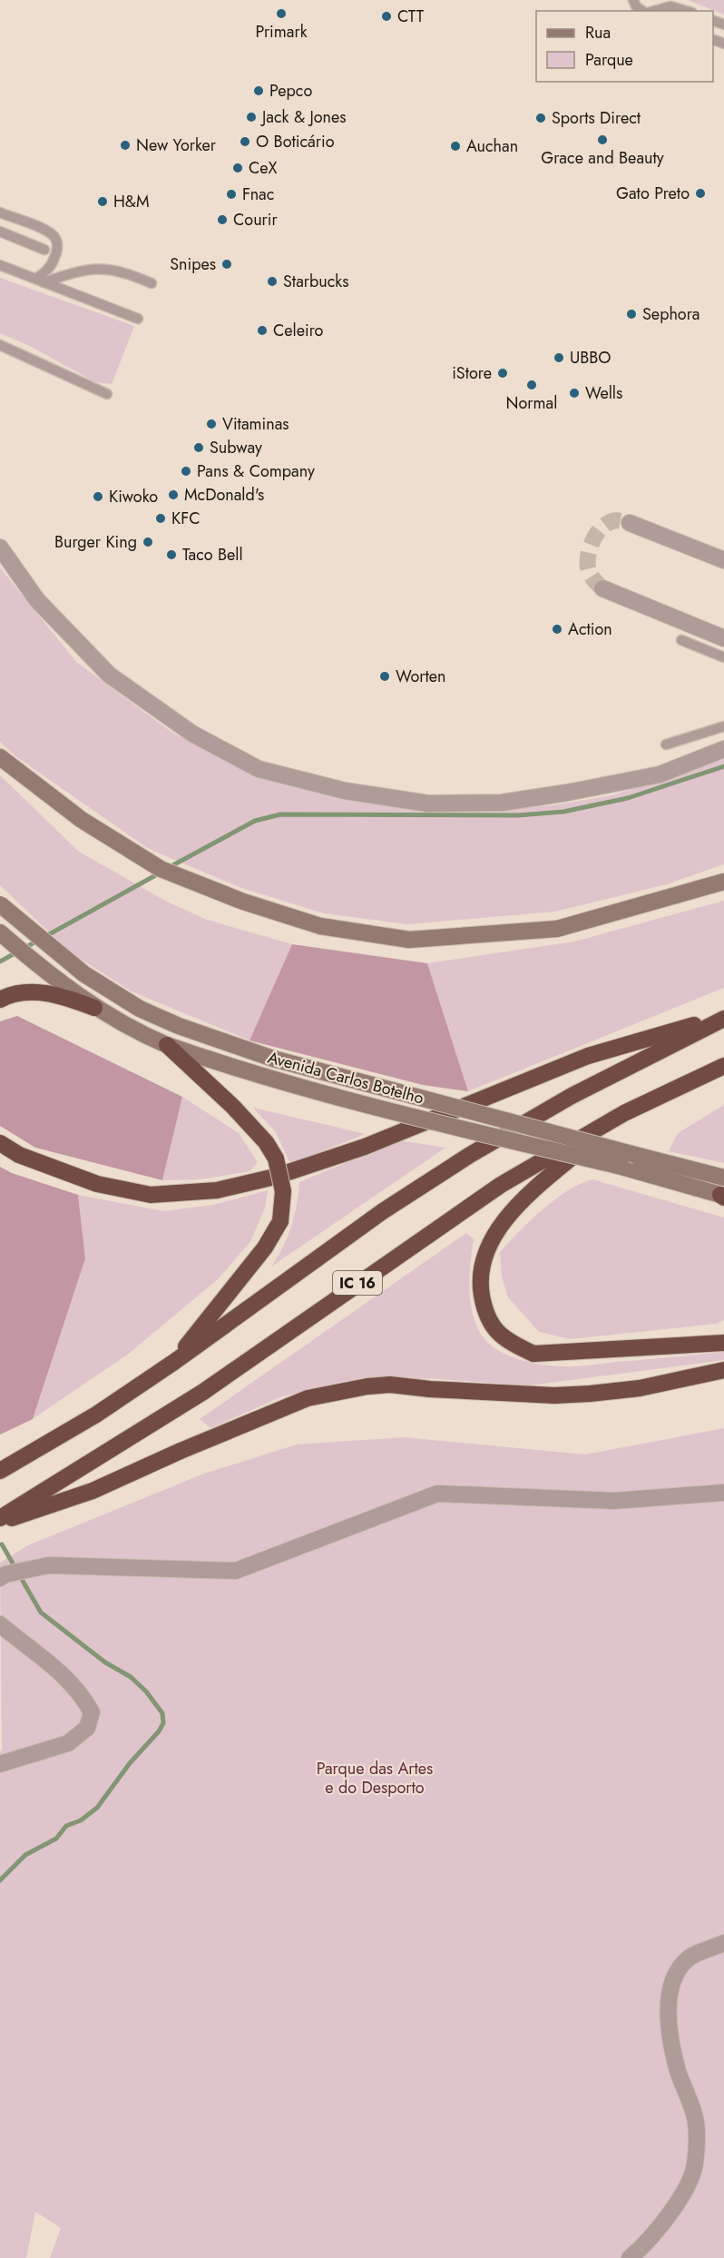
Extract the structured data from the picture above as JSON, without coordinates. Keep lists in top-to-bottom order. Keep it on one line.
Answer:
{"streets":{"highway":["IC 16"],"main road":["Avenida Carlos Botelho"]},"parks":["Parque das Artes e do Desporto"],"places":["Primark","CTT","Pepco","Jack & Jones","Sports Direct","Grace and Beauty","O Boticário","New Yorker","Auchan","CeX","Gato Preto","Fnac","H&M","Courir","Snipes","Starbucks","Sephora","Celeiro","UBBO","iStore","Normal","Wells","Vitaminas","Subway","Pans & Company","McDonald's","Kiwoko","KFC","Burger King","Taco Bell","Action","Worten"],"legend":["Rua","Parque"]}
